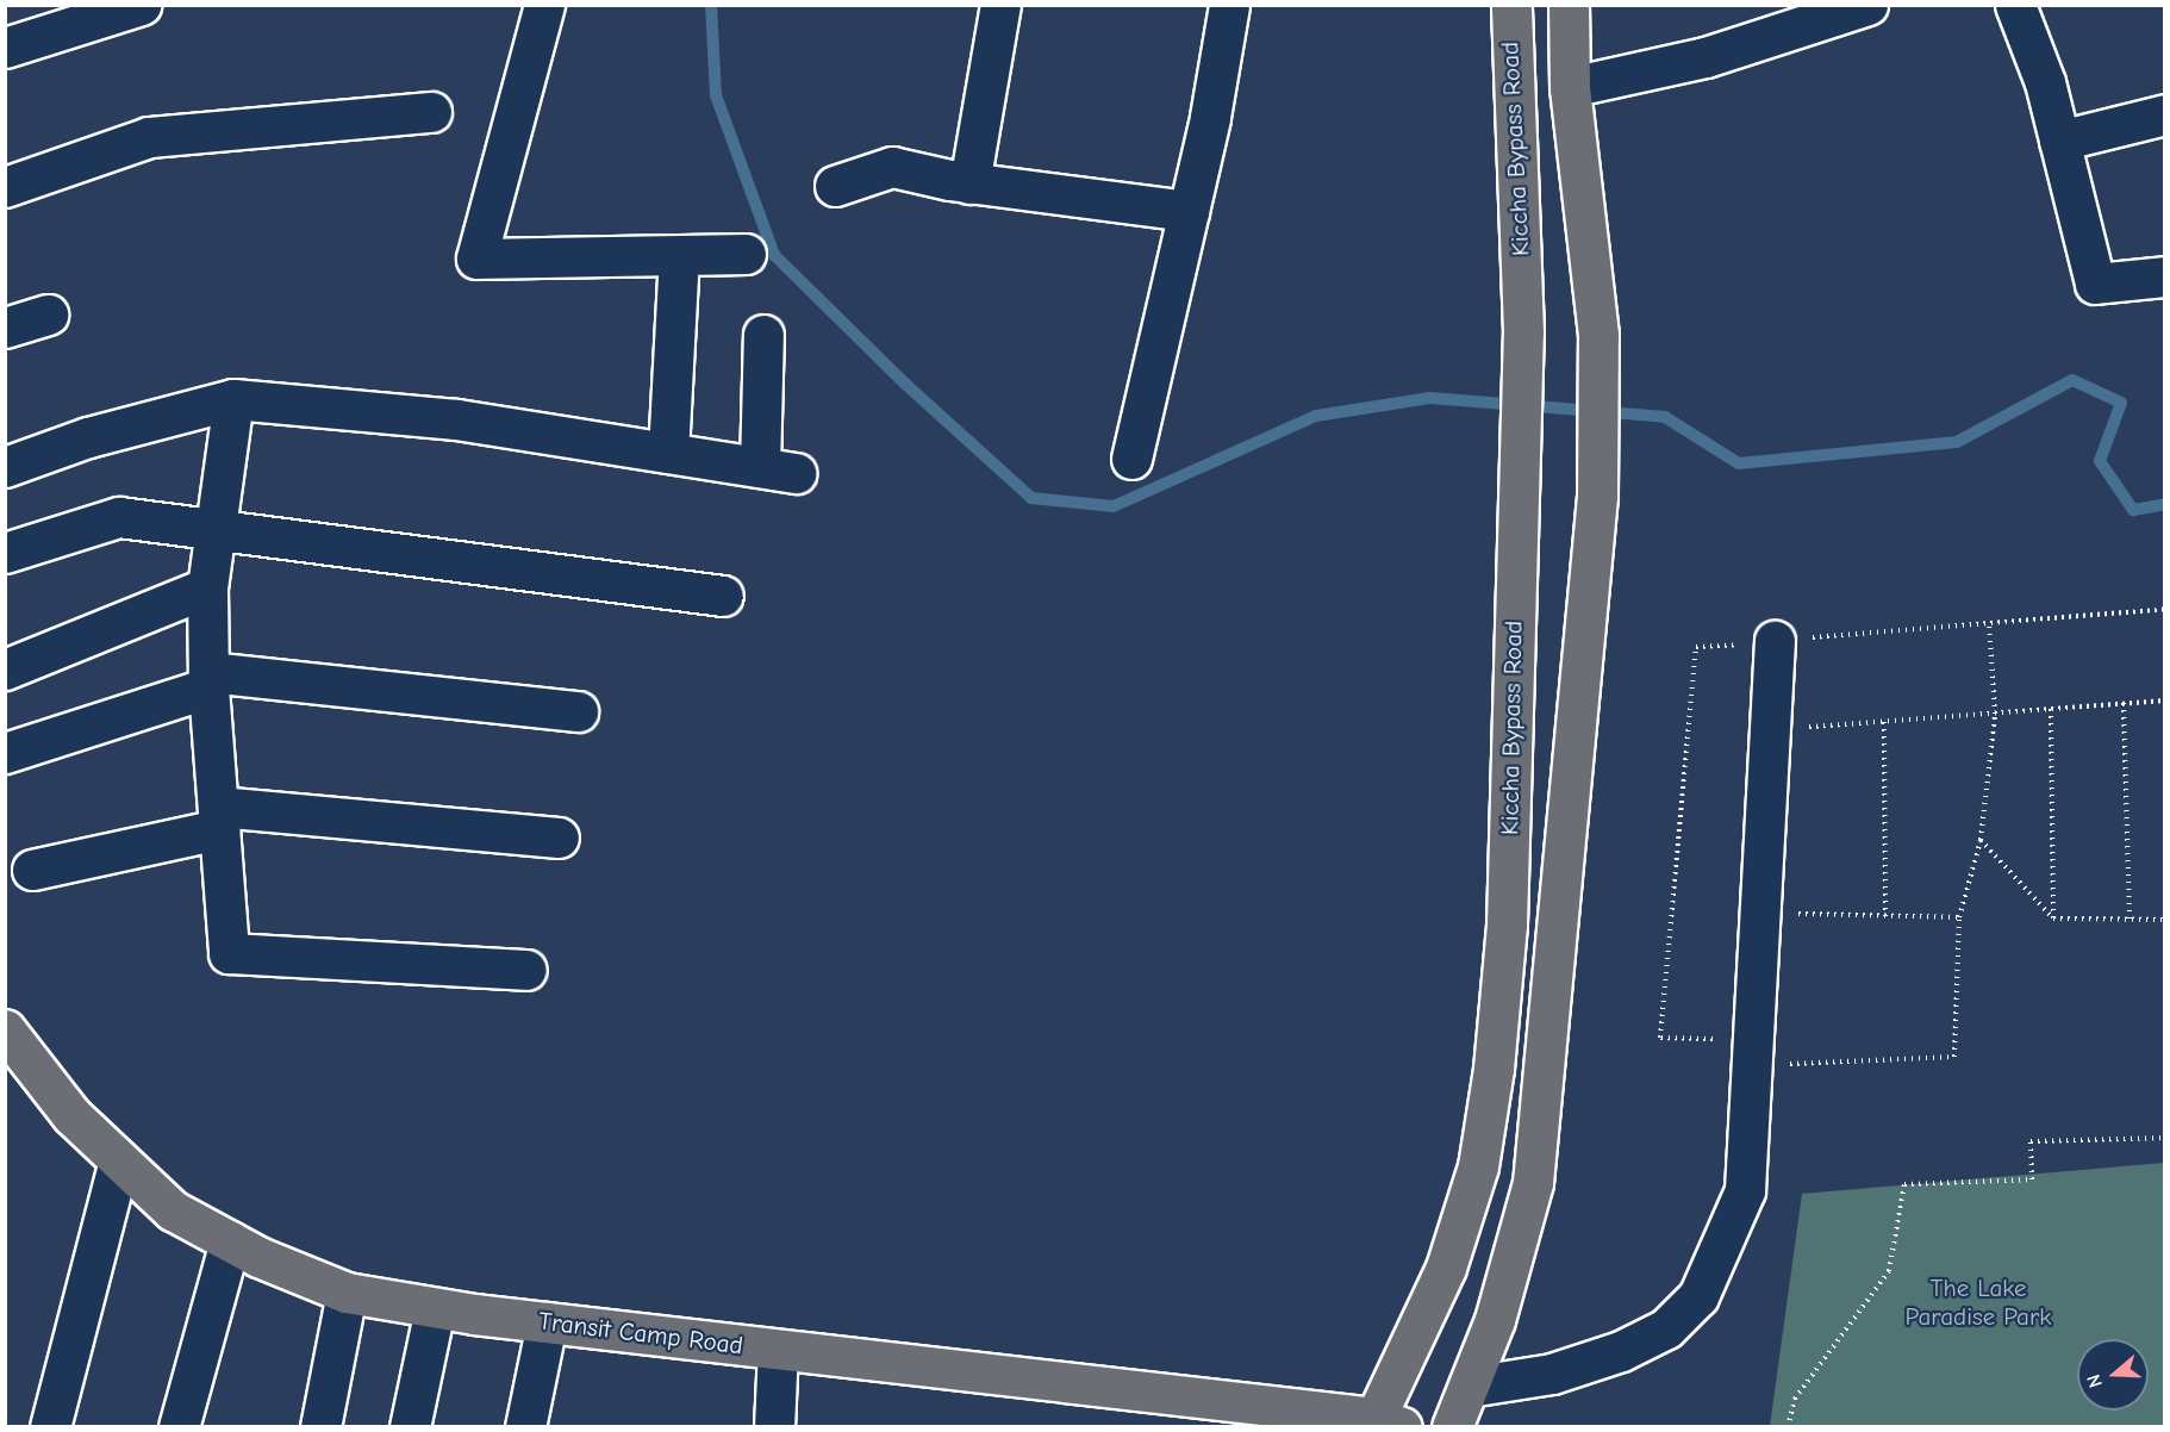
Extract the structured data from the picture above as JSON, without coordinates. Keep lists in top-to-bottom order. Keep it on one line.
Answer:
{"streets":{"main road":["Kiccha Bypass Road","Transit Camp Road"]},"crossings":[["Kiccha Bypass Road","Transit Camp Road"]],"parks":["The Lake Paradise Park"],"north":"left"}
